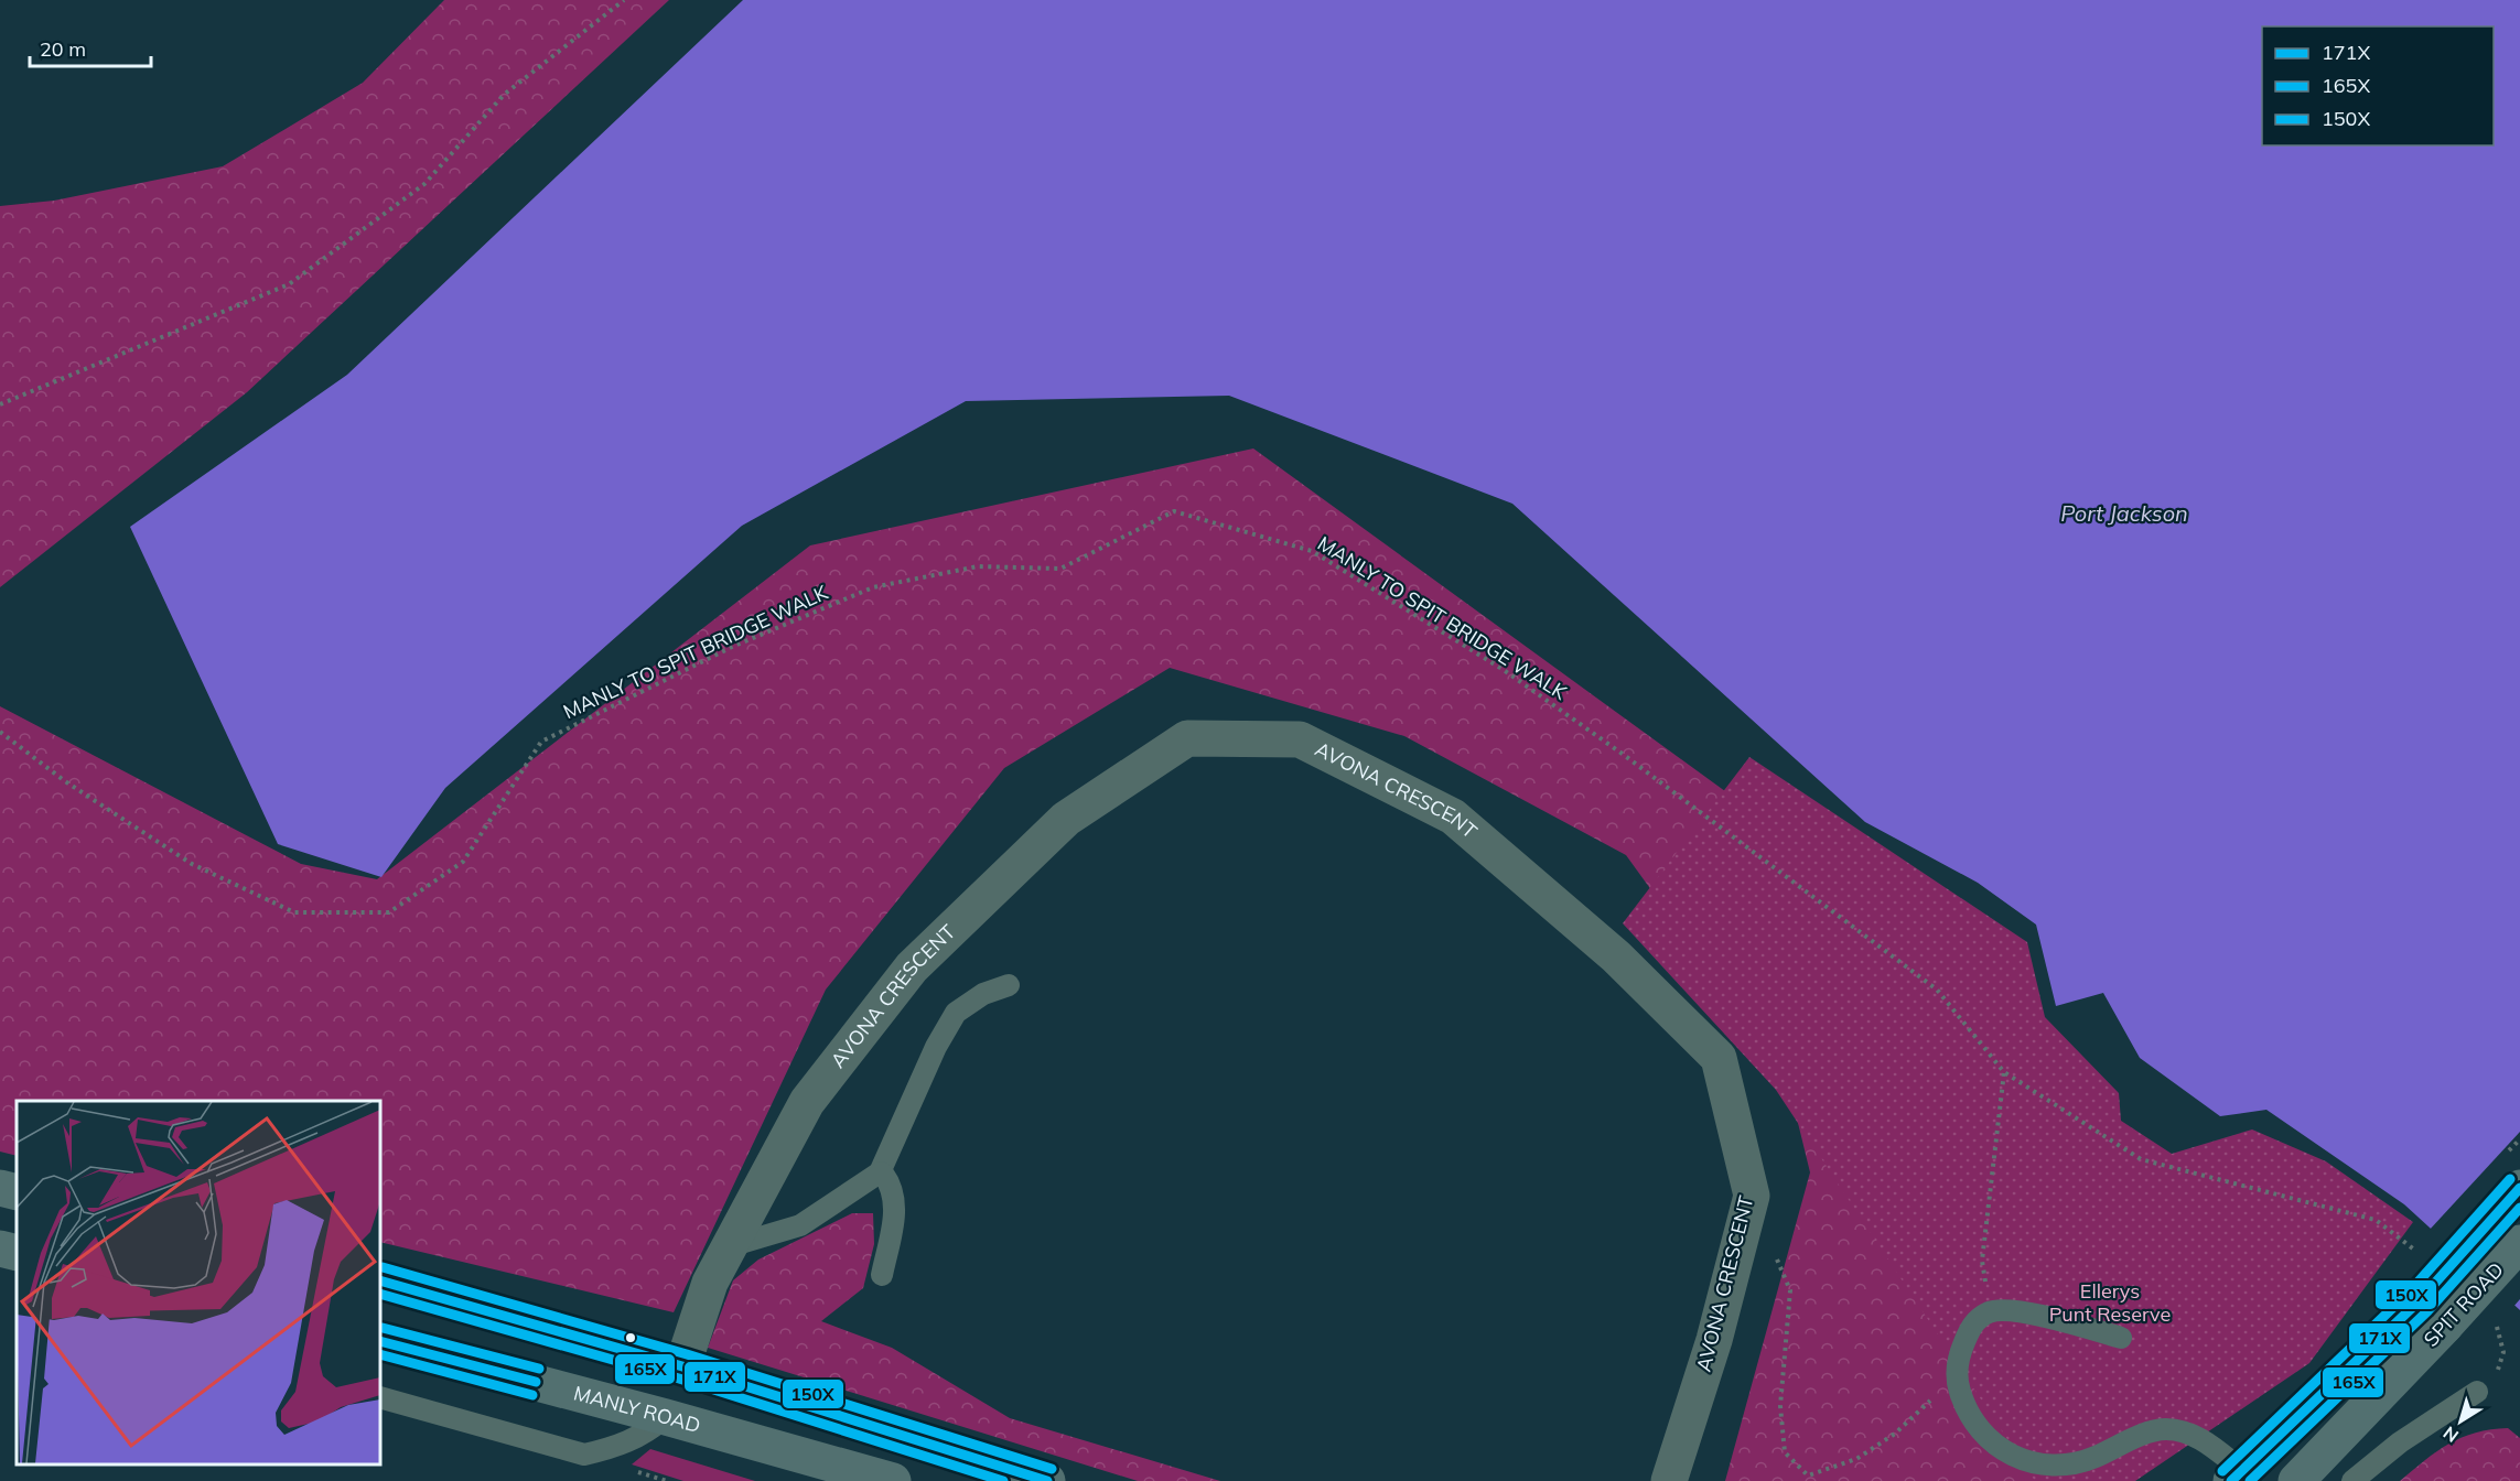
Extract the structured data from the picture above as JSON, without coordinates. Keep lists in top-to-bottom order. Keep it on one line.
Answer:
{"streets":{"highway":["AVONA CRESCENT","SPIT ROAD","MANLY ROAD"],"path":["MANLY TO SPIT BRIDGE WALK"]},"crossings":[["AVONA CRESCENT","MANLY ROAD"]],"water":["Port Jackson"],"parks":["Ellerys Punt Reserve"],"lines":["transit line 150X","transit line 171X","transit line 165X"],"legend":["171X","165X","150X"],"scale_bar":"20 m","north":"bottom left"}
